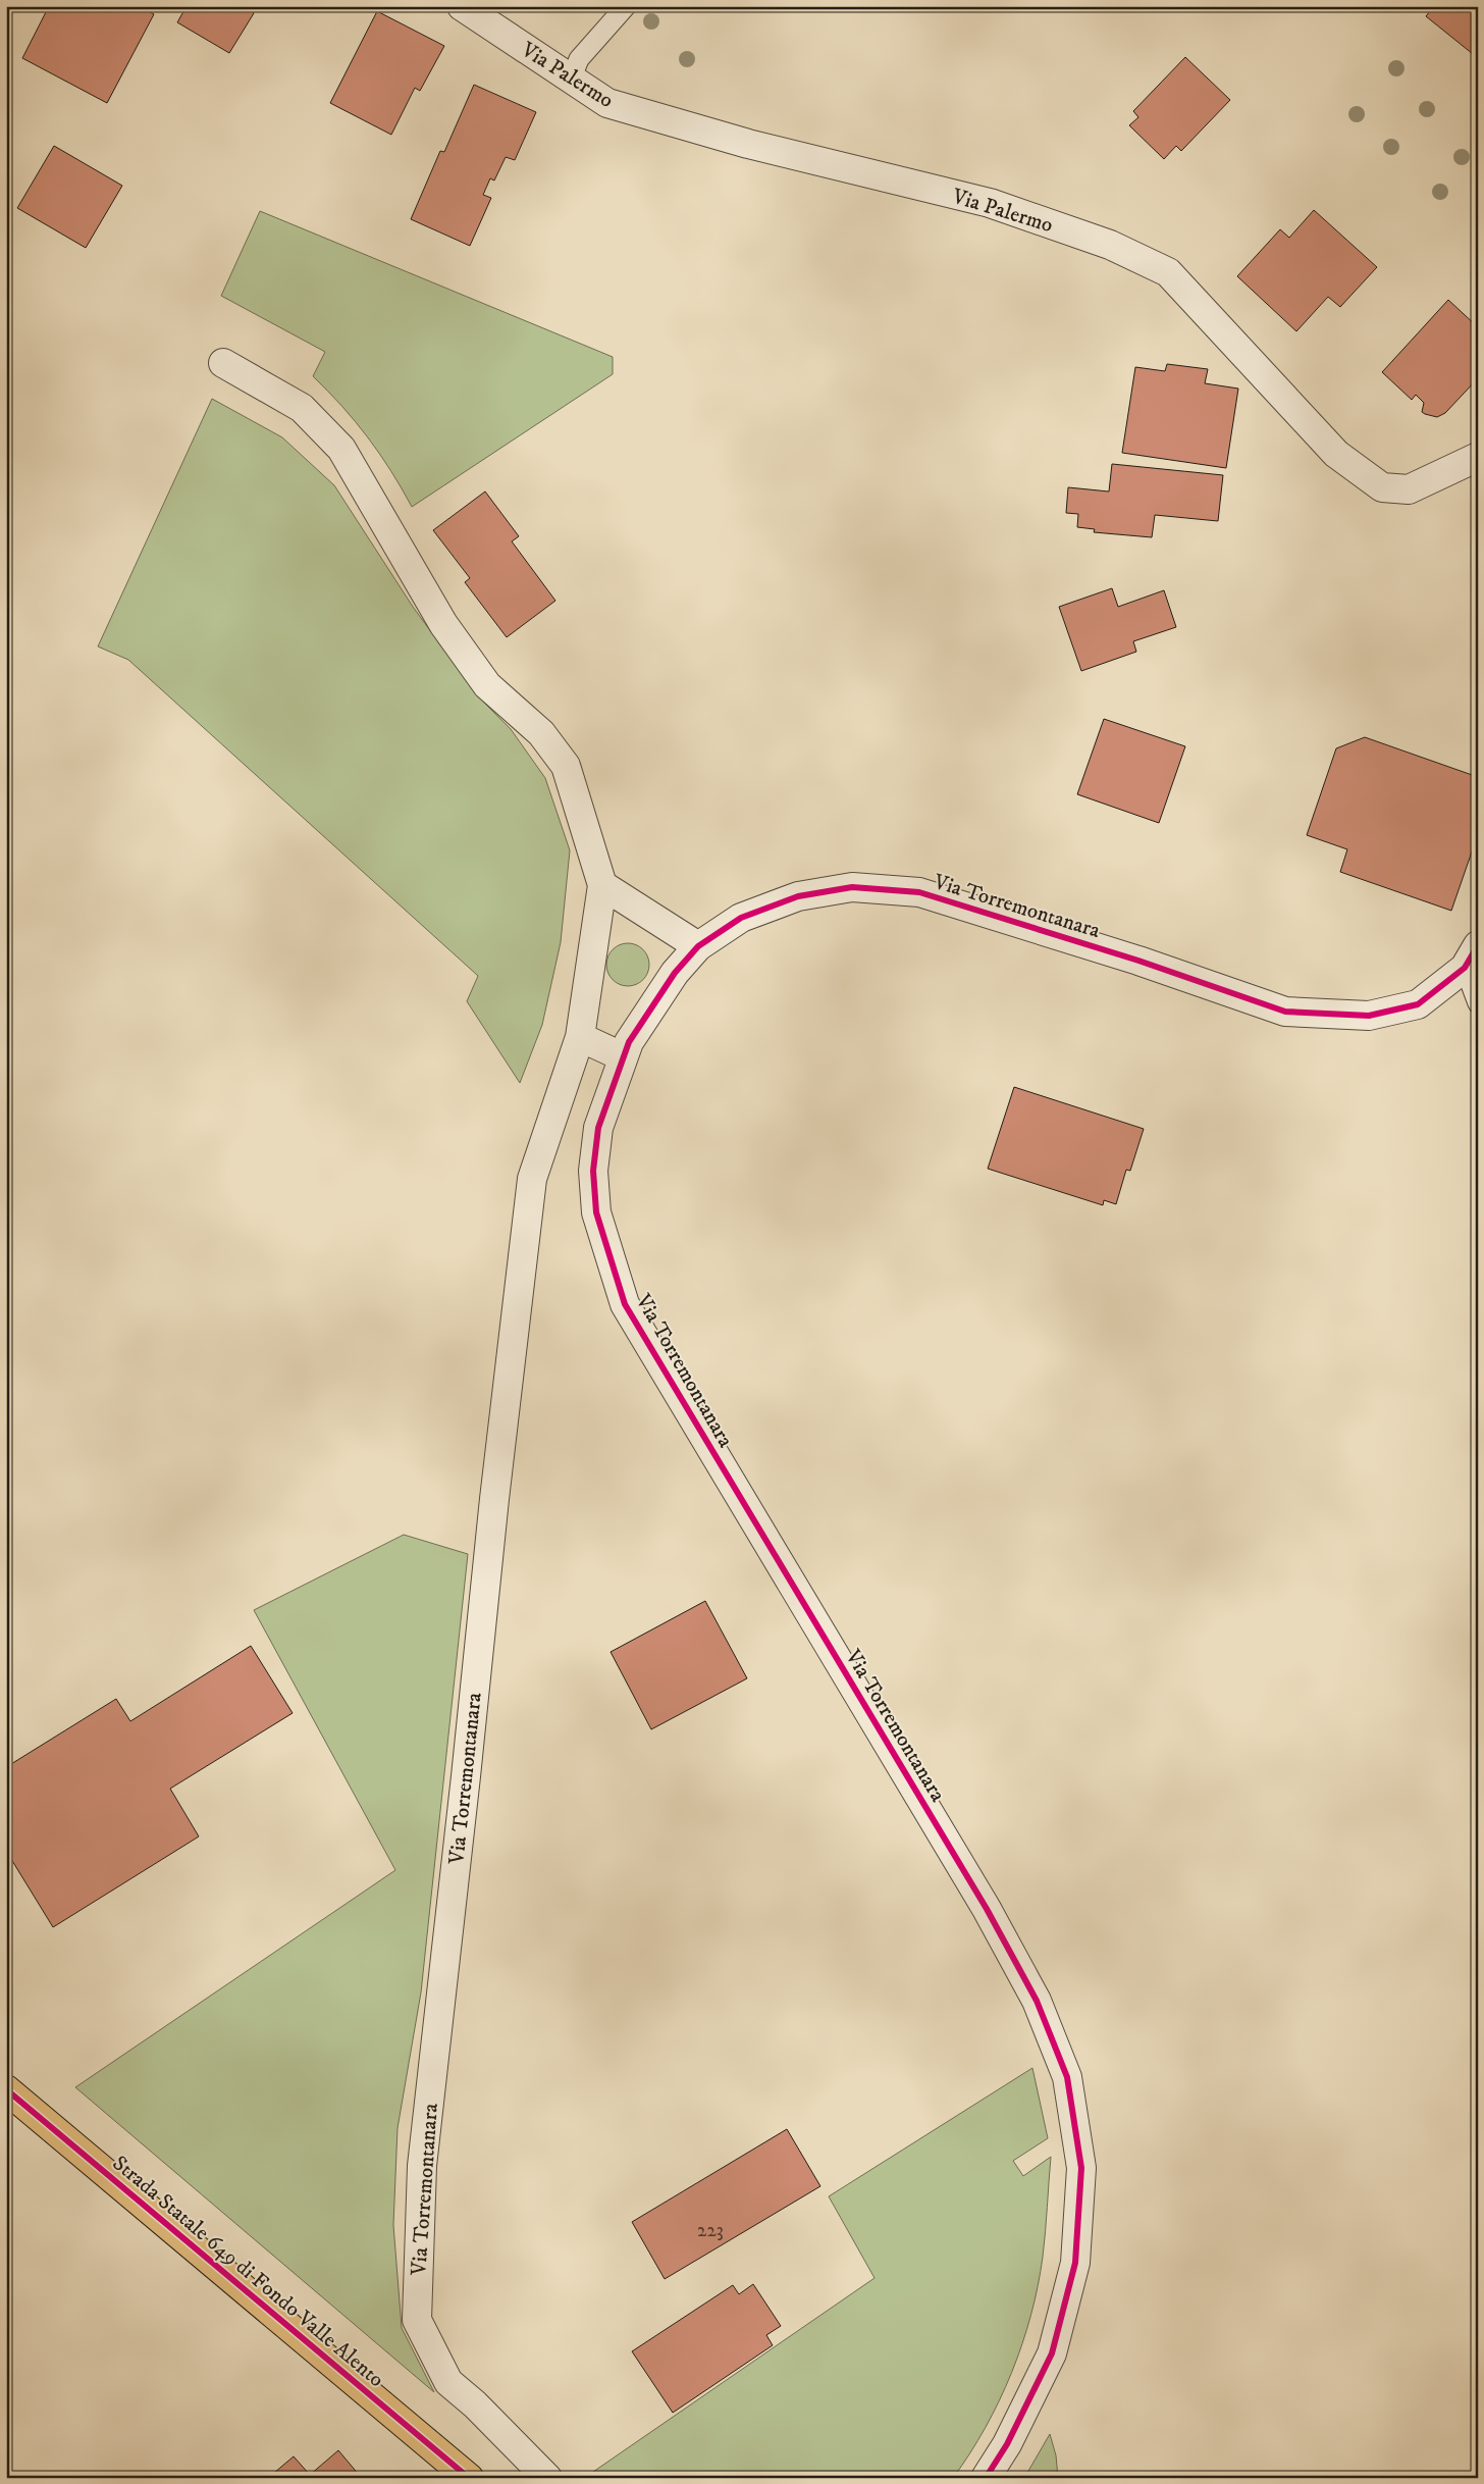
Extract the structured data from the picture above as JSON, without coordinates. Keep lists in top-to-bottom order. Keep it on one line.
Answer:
{"streets":{"main road":["Strada Statale 649 di Fondo Valle Alento"],"street":["Via Palermo","Via Torremontanara"]},"house_numbers":["223"]}
